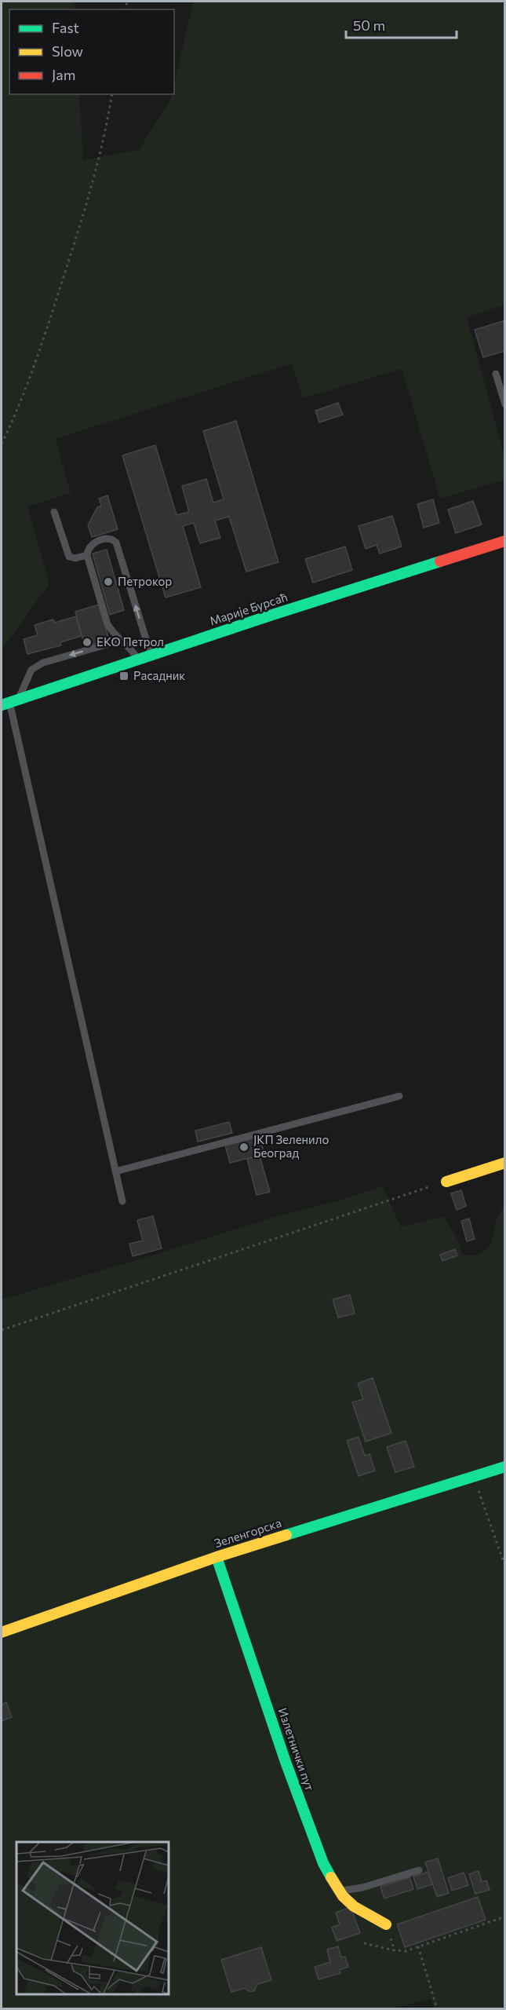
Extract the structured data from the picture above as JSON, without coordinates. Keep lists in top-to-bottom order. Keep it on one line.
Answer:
{"streets":{"street":["Марије Бурсаћ","Зеленгорска","Излетнички пут"]},"crossings":[["Зеленгорска","Излетнички пут"]],"places":{"other":["Петрокор","ЕКО Петрол","ЈКП Зеленило Београд"],"transit":["Расадник"]},"legend":["Fast","Slow","Jam"],"scale_bar":"50 m"}
